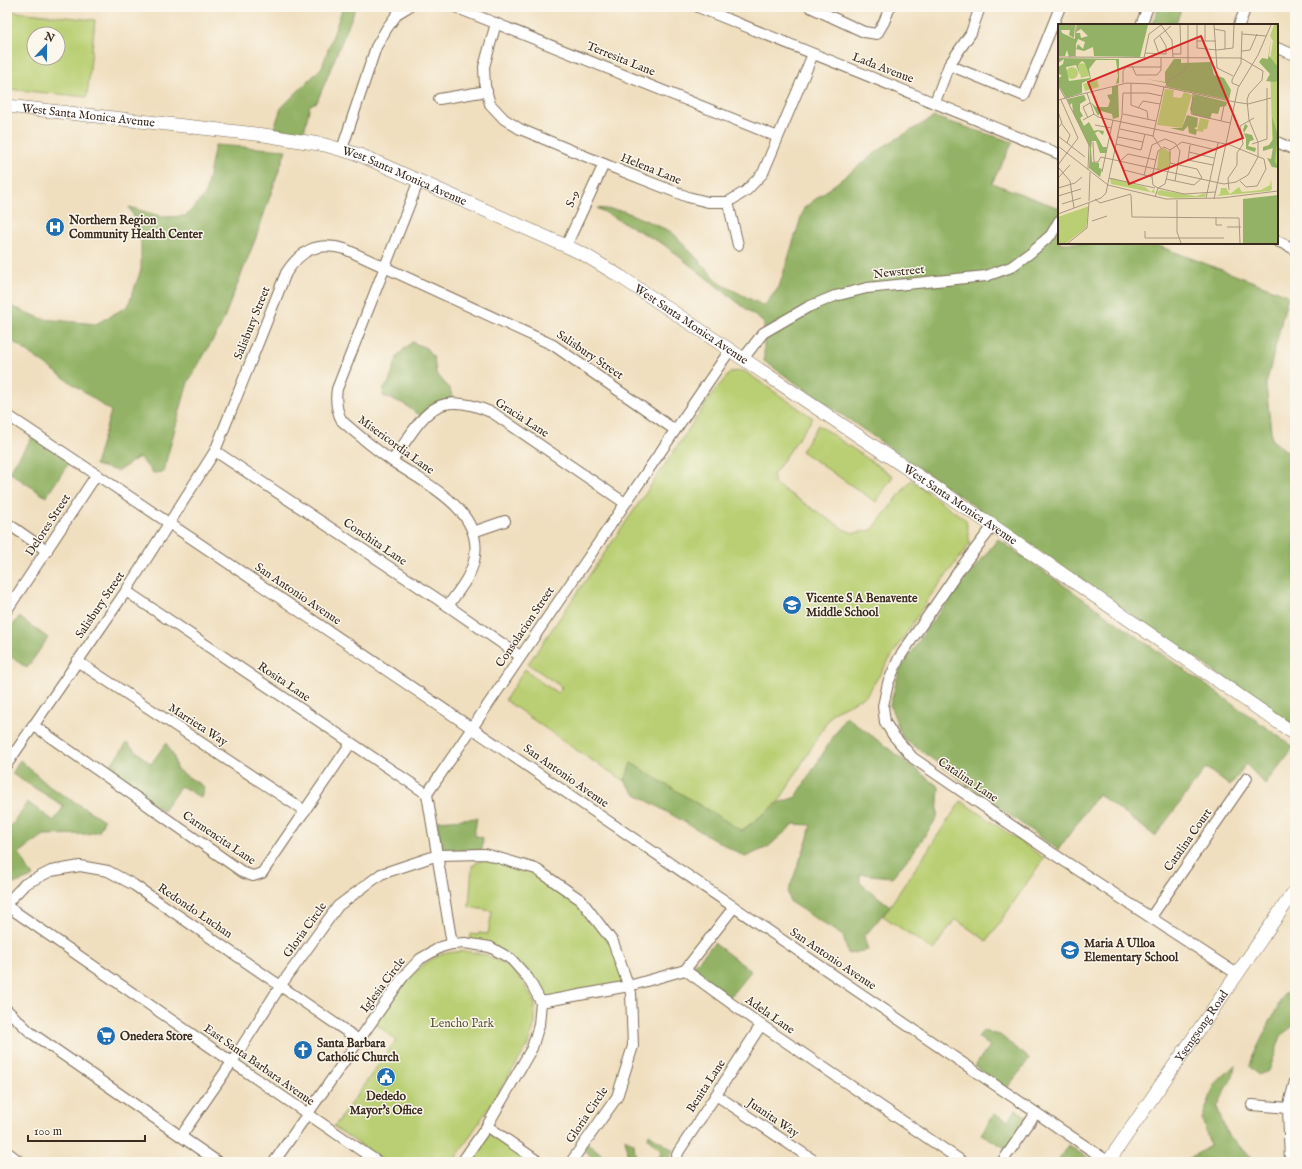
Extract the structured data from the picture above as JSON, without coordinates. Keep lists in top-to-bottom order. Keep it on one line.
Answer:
{"streets":{"main road":["West Santa Monica Avenue","Ysengsong Road"],"street":["Terresita Lane","Lada Avenue","Helena Lane","S-9","Newstreet","Salisbury Street","Gracia Lane","Misericordia Lane","Delores Street","Conchita Lane","San Antonio Avenue","Consolacion Street","Rosita Lane","Marrieta Way","Catalina Lane","Carmencita Lane","Catalina Court","Redondo Luchan","Gloria Circle","Iglesia Circle","Adela Lane","East Santa Barbara Avenue","Benita Lane","Juanita Way"]},"crossings":[["Terresita Lane","Helena Lane"],["West Santa Monica Avenue","S-9"],["West Santa Monica Avenue","Newstreet"],["West Santa Monica Avenue","Misericordia Lane"],["West Santa Monica Avenue","Consolacion Street"],["West Santa Monica Avenue","Catalina Lane"],["Helena Lane","S-9"],["Salisbury Street","Misericordia Lane"],["Salisbury Street","Conchita Lane"],["Salisbury Street","San Antonio Avenue"],["Salisbury Street","Consolacion Street"],["Salisbury Street","Rosita Lane"],["Salisbury Street","Marrieta Way"],["Salisbury Street","Carmencita Lane"],["Gracia Lane","Misericordia Lane"],["Gracia Lane","Consolacion Street"],["Misericordia Lane","Conchita Lane"],["Delores Street","San Antonio Avenue"],["Conchita Lane","Consolacion Street"],["San Antonio Avenue","Consolacion Street"],["San Antonio Avenue","Ysengsong Road"],["Consolacion Street","Rosita Lane"],["Rosita Lane","Carmencita Lane"],["Marrieta Way","Carmencita Lane"],["Catalina Lane","Catalina Court"],["Catalina Lane","Ysengsong Road"],["Redondo Luchan","Gloria Circle"],["Redondo Luchan","Iglesia Circle"],["Redondo Luchan","East Santa Barbara Avenue"],["Gloria Circle","East Santa Barbara Avenue"],["Iglesia Circle","East Santa Barbara Avenue"],["Adela Lane","Benita Lane"],["Benita Lane","Juanita Way"]],"parks":["Lencho Park"],"places":{"hospital":["Northern Region Community Health Center"],"school or university":["Vicente S A Benavente Middle School","Maria A Ulloa Elementary School"],"supermarket":["Onedera Store"],"church":["Santa Barbara Catholic Church"],"public building":["Dededo Mayor's Office"]},"scale_bar":"100 m","north":"top"}
